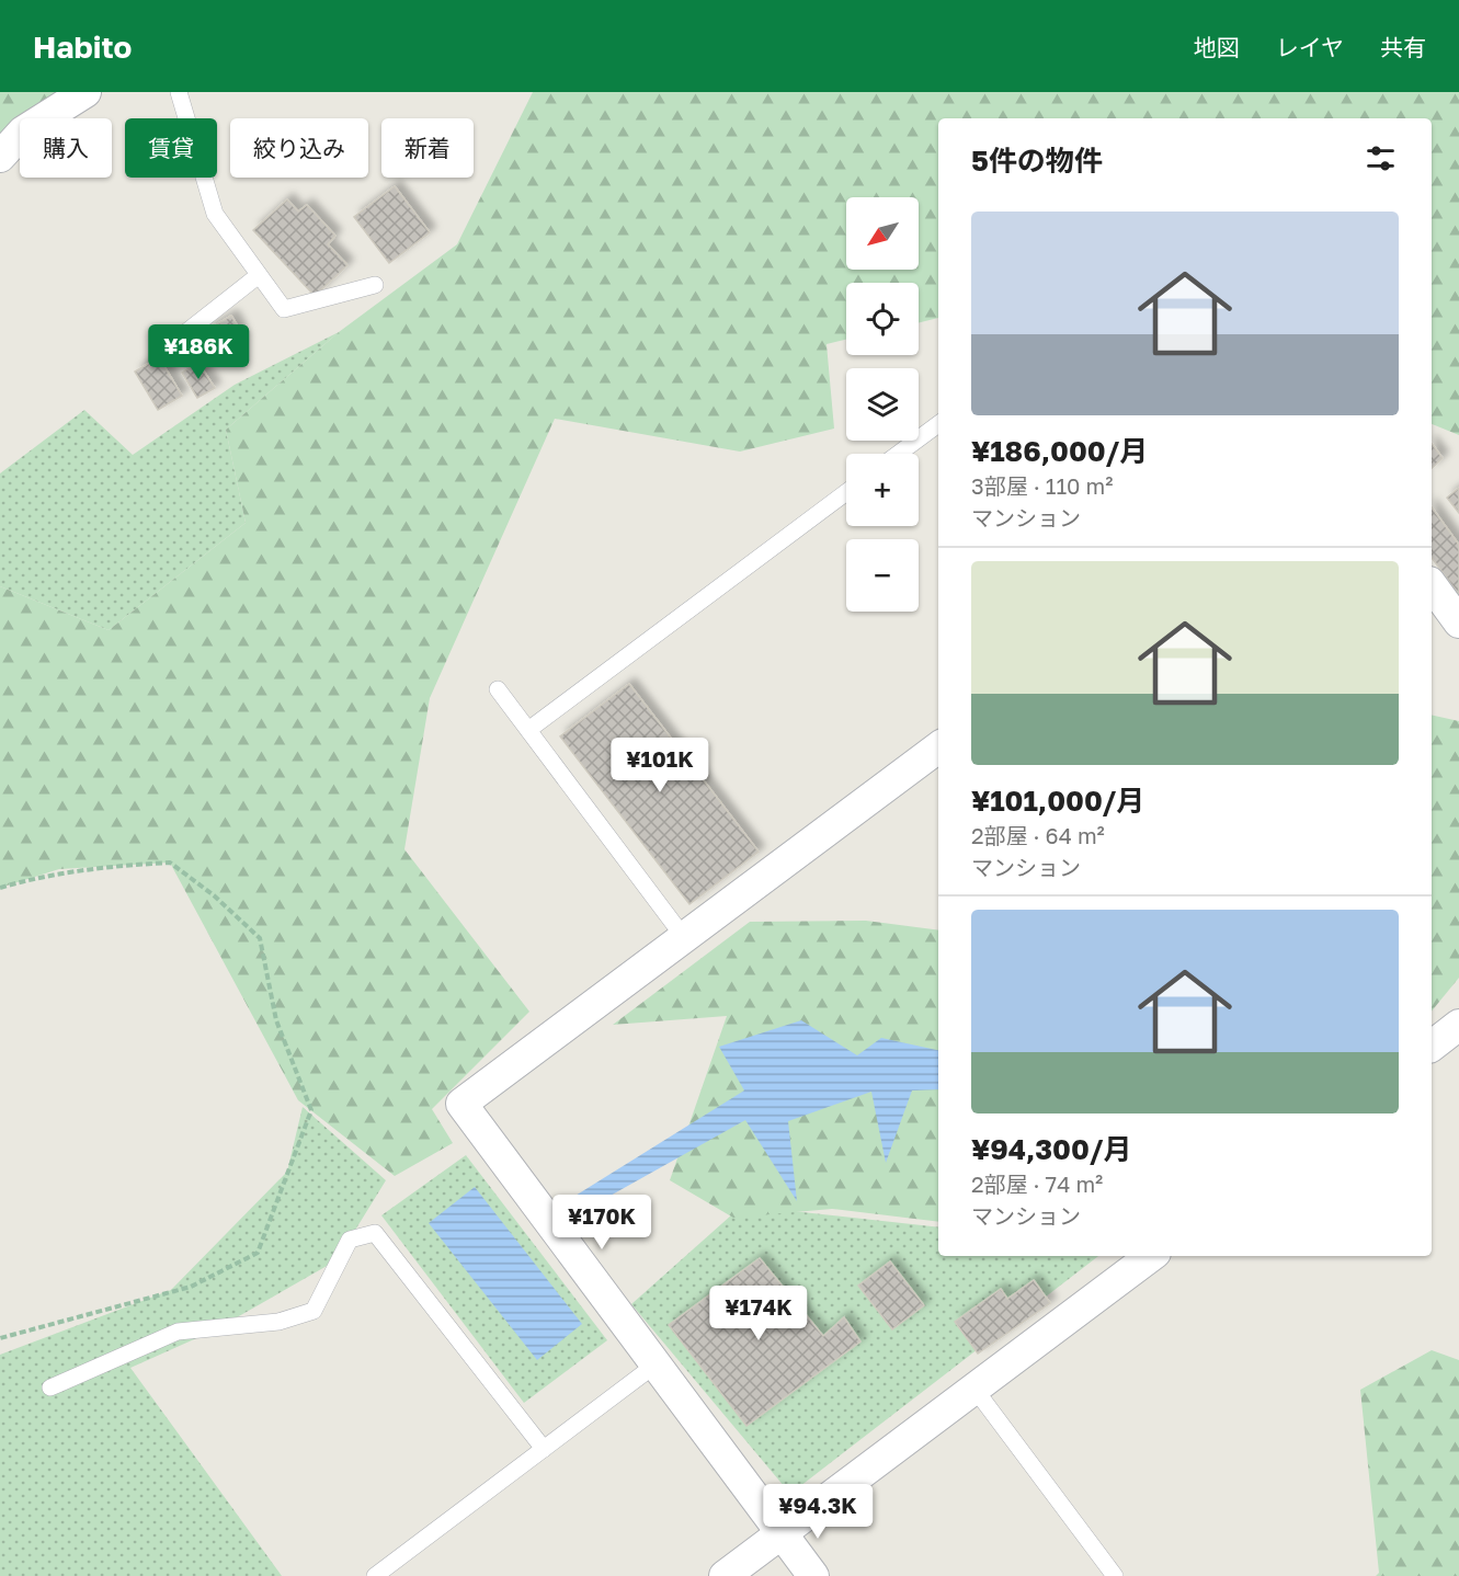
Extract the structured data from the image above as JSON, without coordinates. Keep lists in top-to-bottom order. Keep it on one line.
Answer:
{"north":"bottom left","page":{"header":"Habito","nav":["地図","レイヤ","共有"],"chip":["購入","賃貸","絞り込み","新着"],"heading":"5件の物件","map_buttons":["+","−"],"list":[{"name":"¥186,000/月","note":"3部屋 · 110 m² · マンション"},{"name":"¥101,000/月","note":"2部屋 · 64 m² · マンション"},{"name":"¥94,300/月","note":"2部屋 · 74 m² · マンション"}],"price":["¥186K","¥101K","¥170K","¥174K","¥94.3K"]}}
